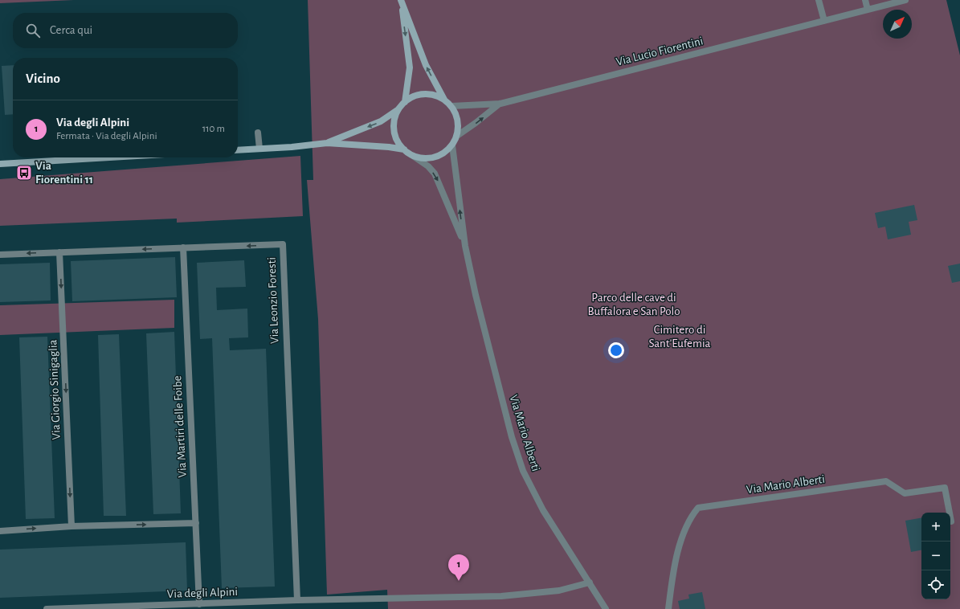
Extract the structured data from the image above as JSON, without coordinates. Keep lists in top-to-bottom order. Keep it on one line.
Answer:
{"streets":{"street":["Via Lucio Fiorentini","Via Leonzio Foresti","Via Giorgio Sinigaglia","Via Martiri delle Foibe","Via Mario Alberti","Via degli Alpini"]},"crossings":[["Via Lucio Fiorentini","Via Mario Alberti"],["Via Leonzio Foresti","Via Giorgio Sinigaglia"],["Via Leonzio Foresti","Via Martiri delle Foibe"],["Via Leonzio Foresti","Via degli Alpini"],["Via Martiri delle Foibe","Via degli Alpini"],["Via Mario Alberti","Via degli Alpini"]],"one_way":["Via Giorgio Sinigaglia"],"parks":["Parco delle cave di Buffalora e San Polo","Cimitero di Sant'Eufemia"],"places":{"bus stop":["Via Fiorentini 11"]},"north":"top right","page":{"search":"Cerca qui","heading":"Vicino","list":[{"mark":"1","name":"Via degli Alpini","note":"Fermata · Via degli Alpini","value":"110 m"}],"map_buttons":["+","−"],"pins":"1"}}
